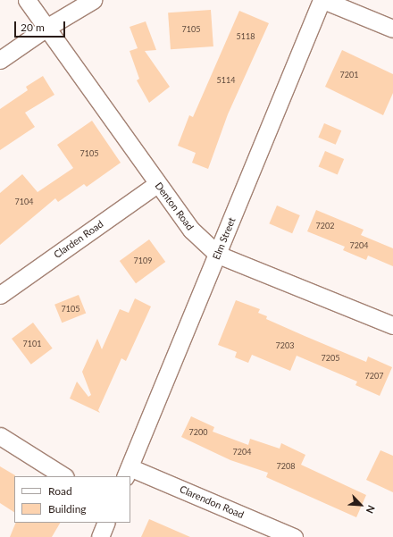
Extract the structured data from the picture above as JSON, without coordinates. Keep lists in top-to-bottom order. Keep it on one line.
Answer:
{"streets":{"street":["Denton Road","Elm Street","Clarden Road","Clarendon Road"]},"crossings":[["Denton Road","Elm Street"],["Denton Road","Clarden Road"],["Elm Street","Clarendon Road"]],"house_numbers":["7105","5118","7201","5114","7105","7104","7202","7204","7109","7105","7101","7203","7205","7207","7200","7204","7208"],"legend":["Road","Building"],"scale_bar":"20 m","north":"bottom right"}
